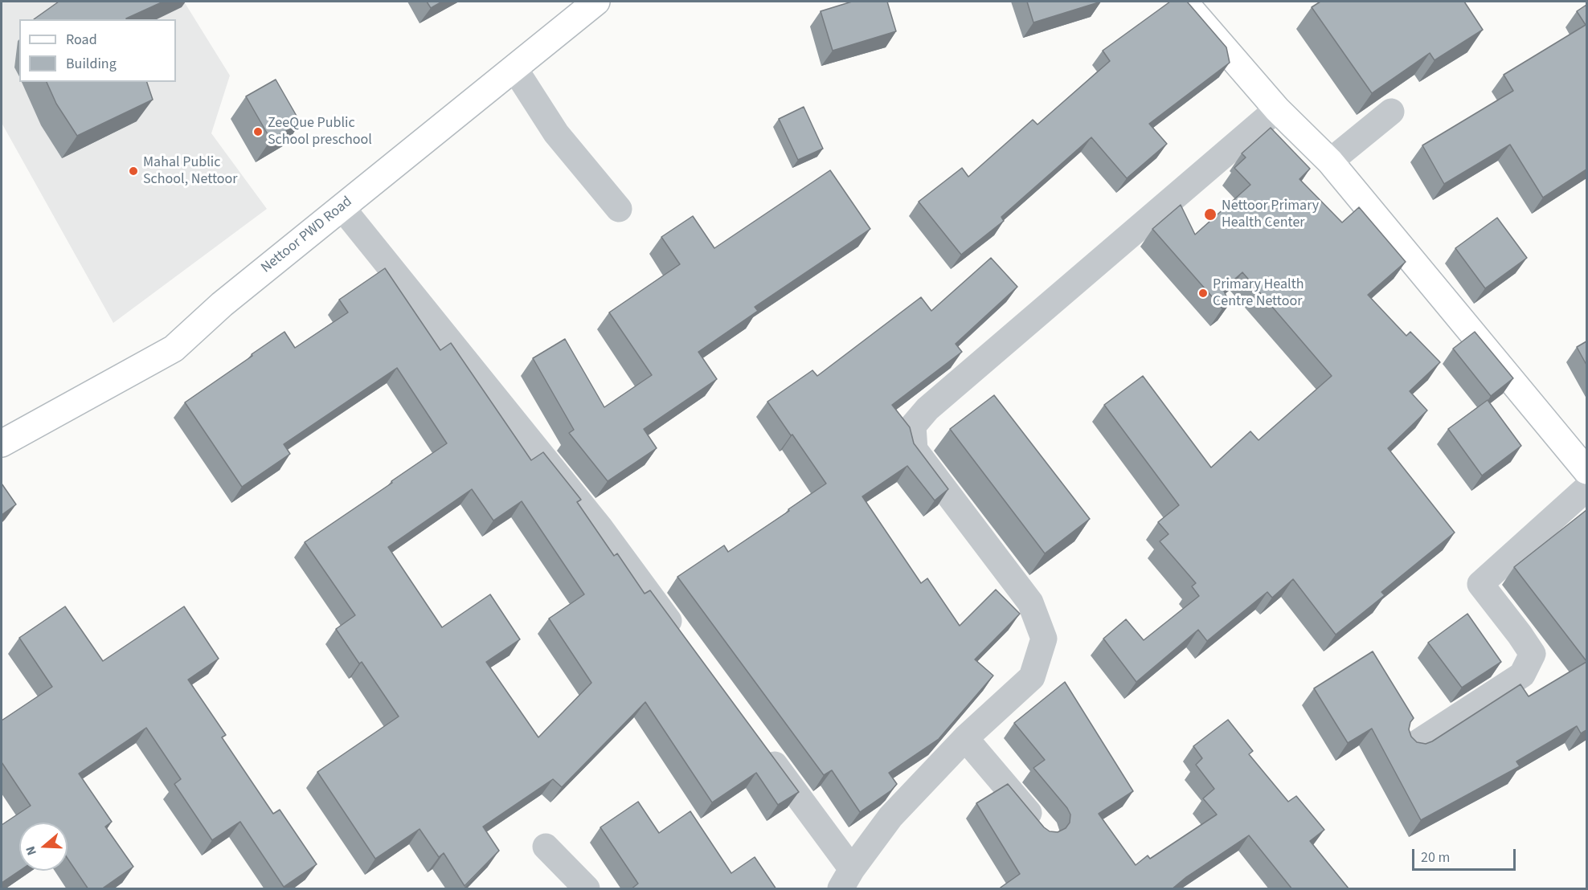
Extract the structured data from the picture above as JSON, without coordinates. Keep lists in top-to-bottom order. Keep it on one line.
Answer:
{"streets":{"street":["Nettoor PWD Road"]},"places":["ZeeQue Public School preschool","Mahal Public School, Nettoor","Nettoor Primary Health Center","Primary Health Centre Nettoor"],"legend":["Road","Building"],"scale_bar":"20 m","north":"left"}
